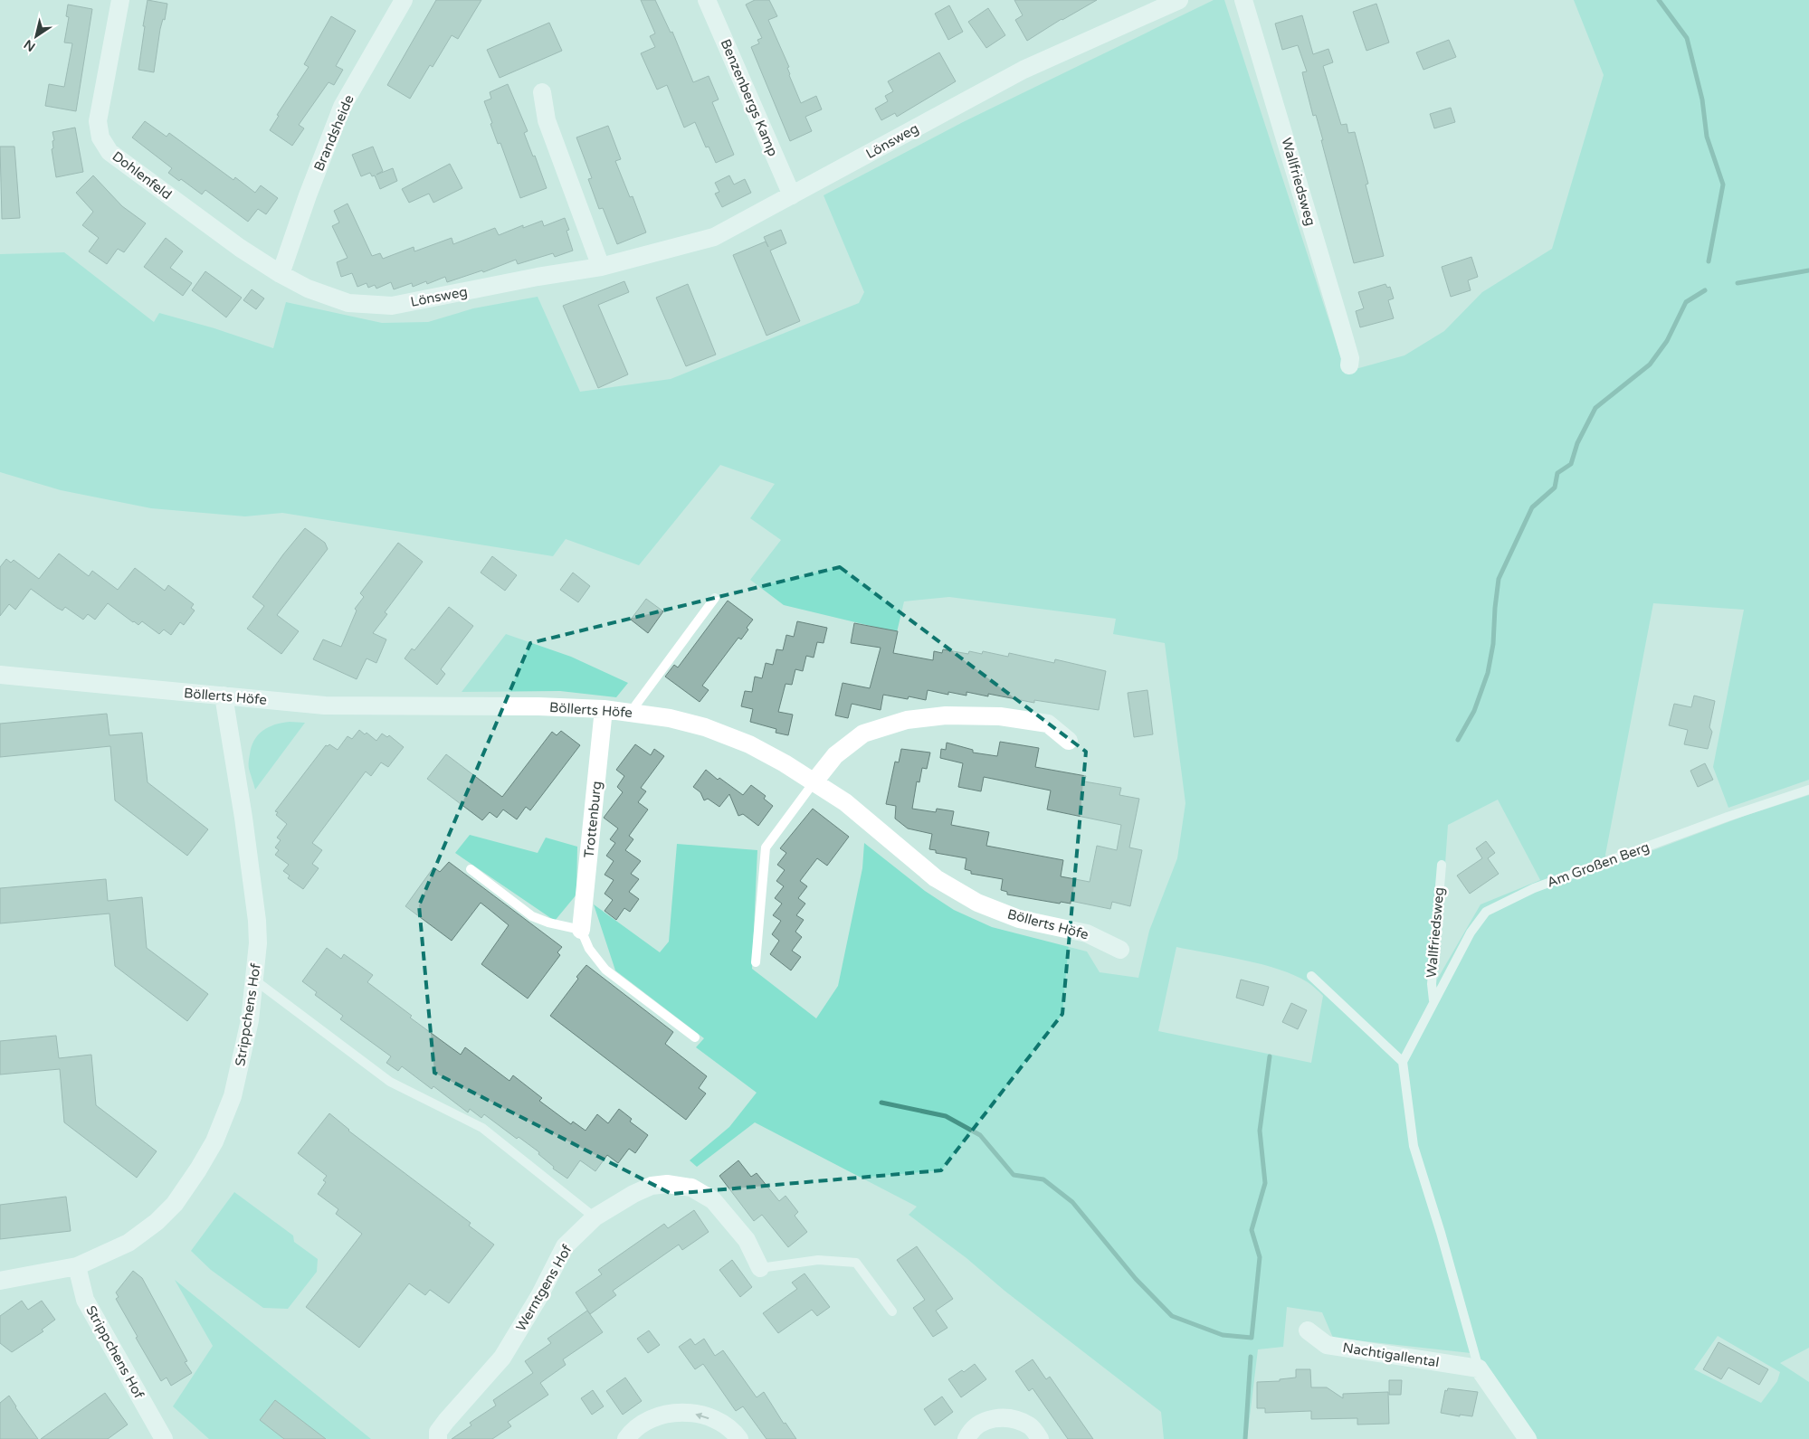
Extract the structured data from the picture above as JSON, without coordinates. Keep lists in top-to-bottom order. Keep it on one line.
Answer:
{"streets":{"street":["Benzenbergs Kamp","Brandsheide","Lönsweg","Dohlenfeld","Wallfriedsweg","Böllerts Höfe","Trottenburg","Strippchens Hof","Werntgens Hof","Nachtigallental"],"lane":["Am Großen Berg"]},"crossings":[["Benzenbergs Kamp","Lönsweg"],["Brandsheide","Lönsweg"],["Brandsheide","Dohlenfeld"],["Lönsweg","Dohlenfeld"],["Wallfriedsweg","Am Großen Berg"],["Böllerts Höfe","Trottenburg"],["Böllerts Höfe","Strippchens Hof"]],"north":"bottom left"}
